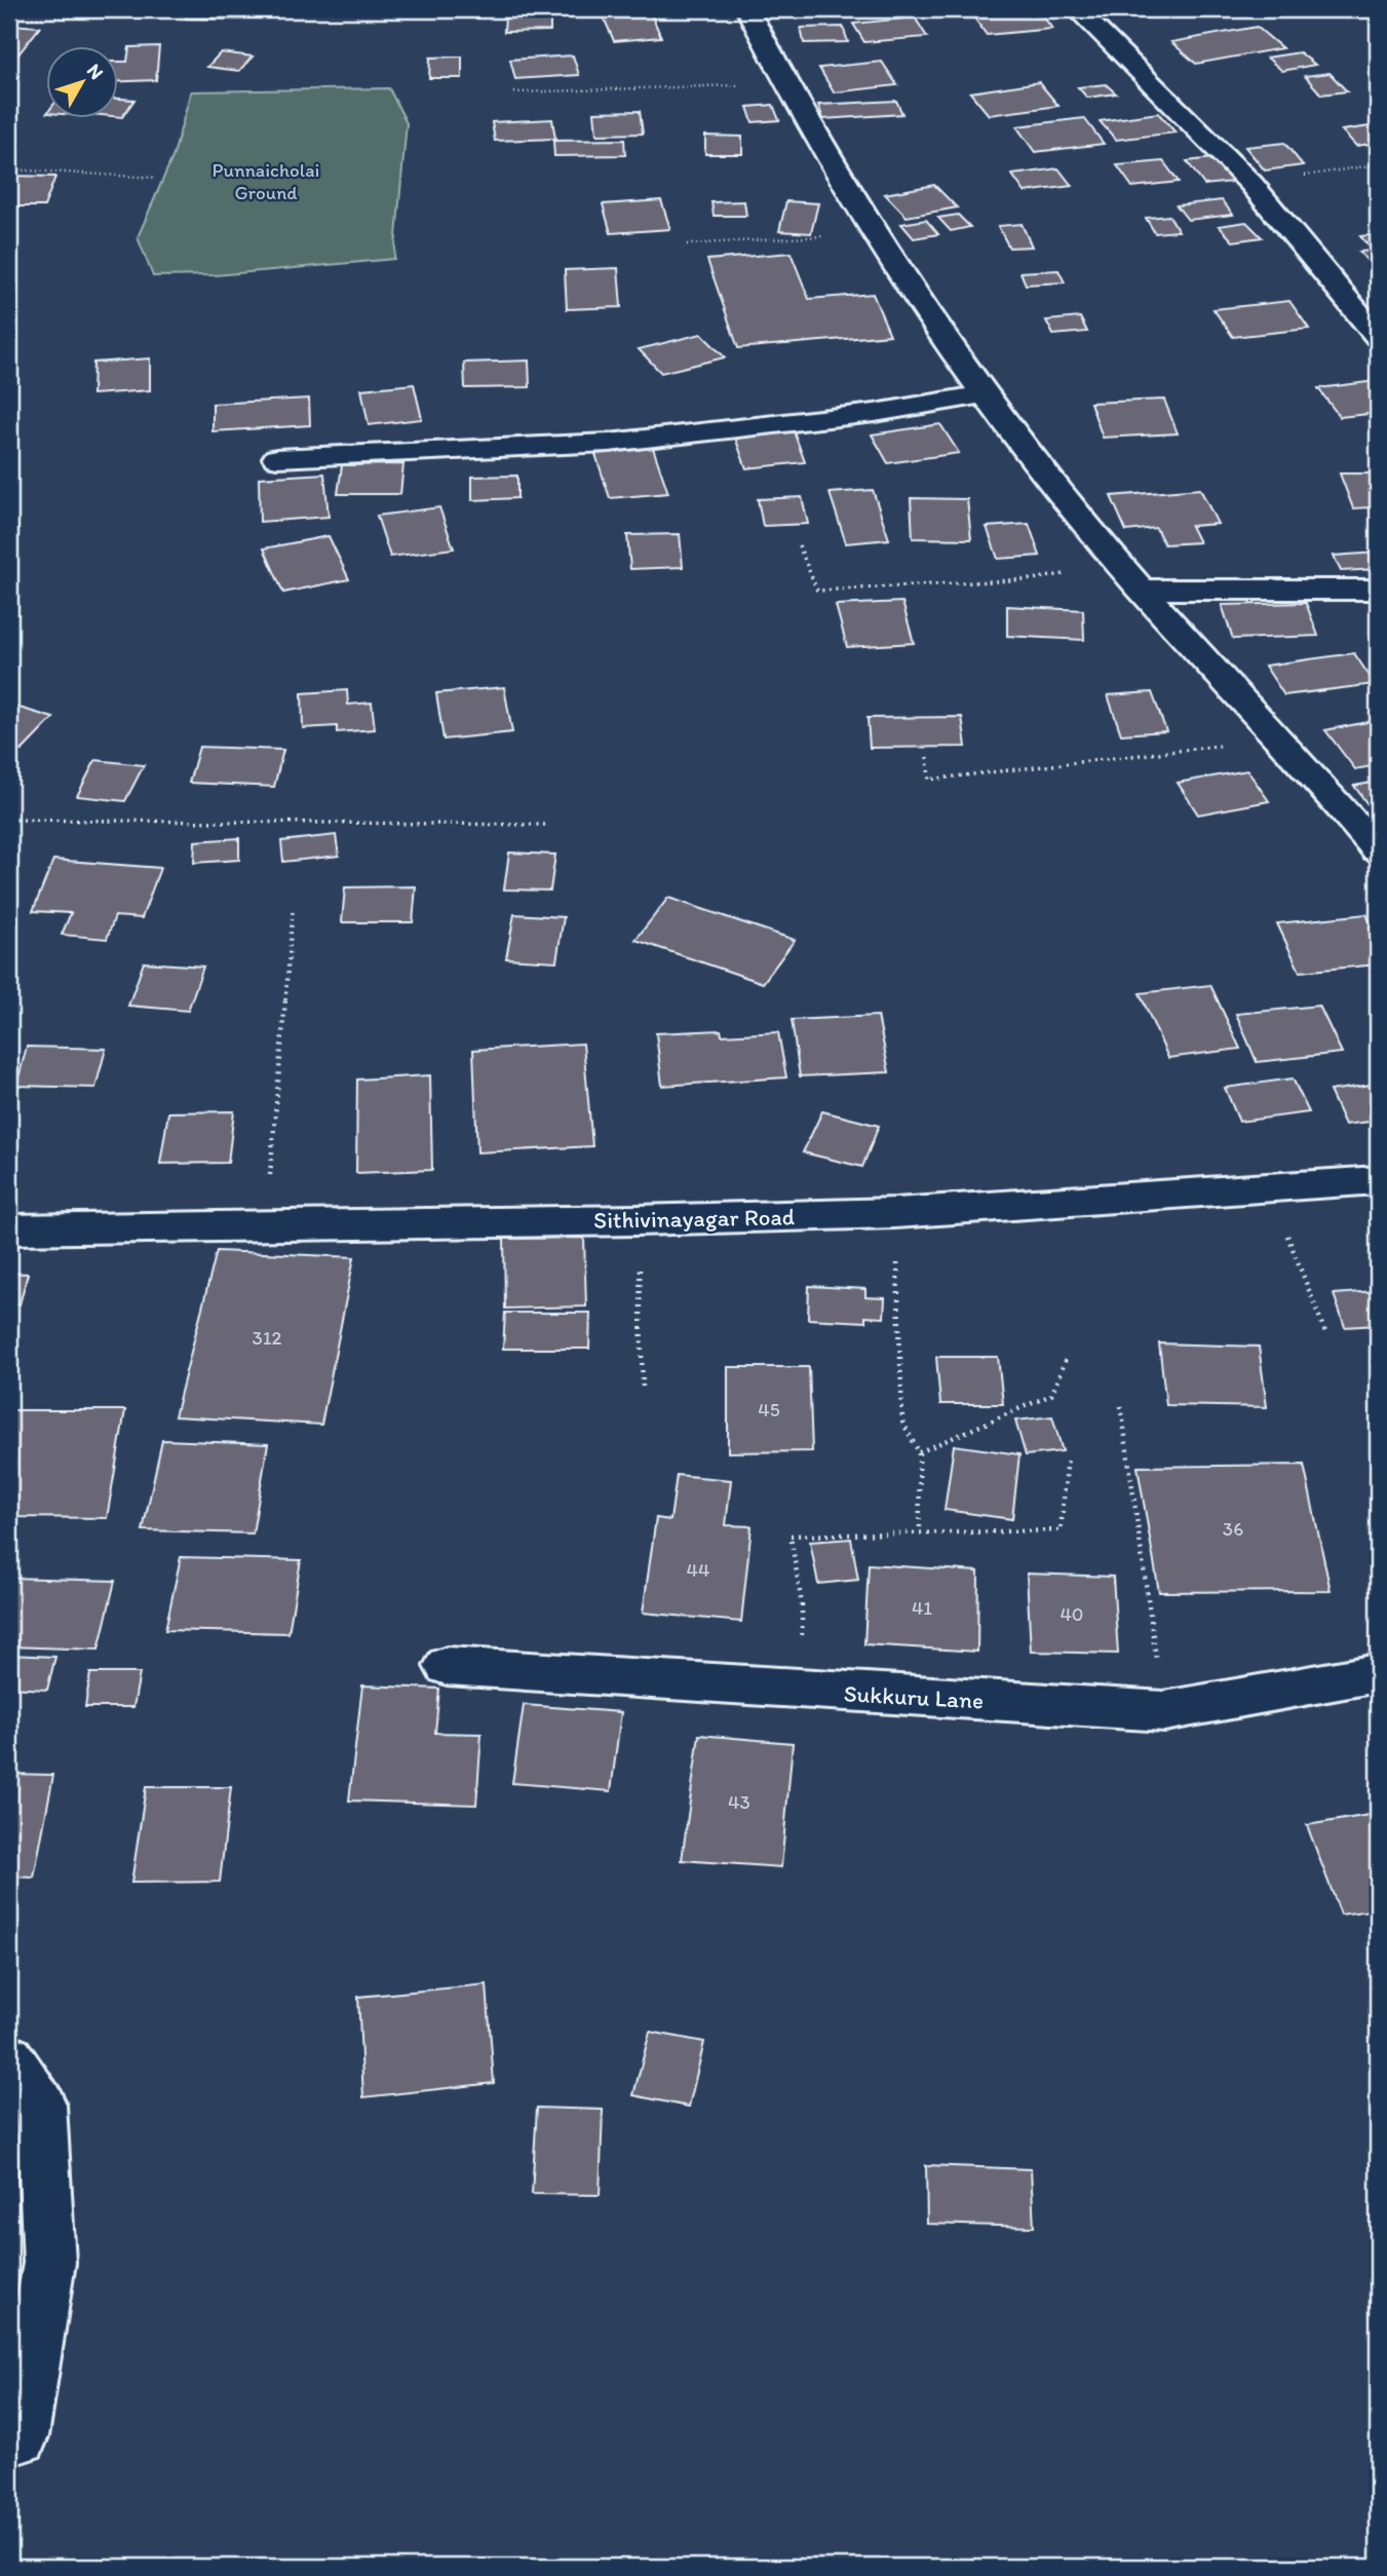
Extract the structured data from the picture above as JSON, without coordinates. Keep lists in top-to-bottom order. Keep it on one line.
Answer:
{"streets":{"street":["Sithivinayagar Road","Sukkuru Lane"]},"parks":["Punnaicholai Ground"],"house_numbers":["312","45","36","44","41","40","43"],"north":"top right"}
